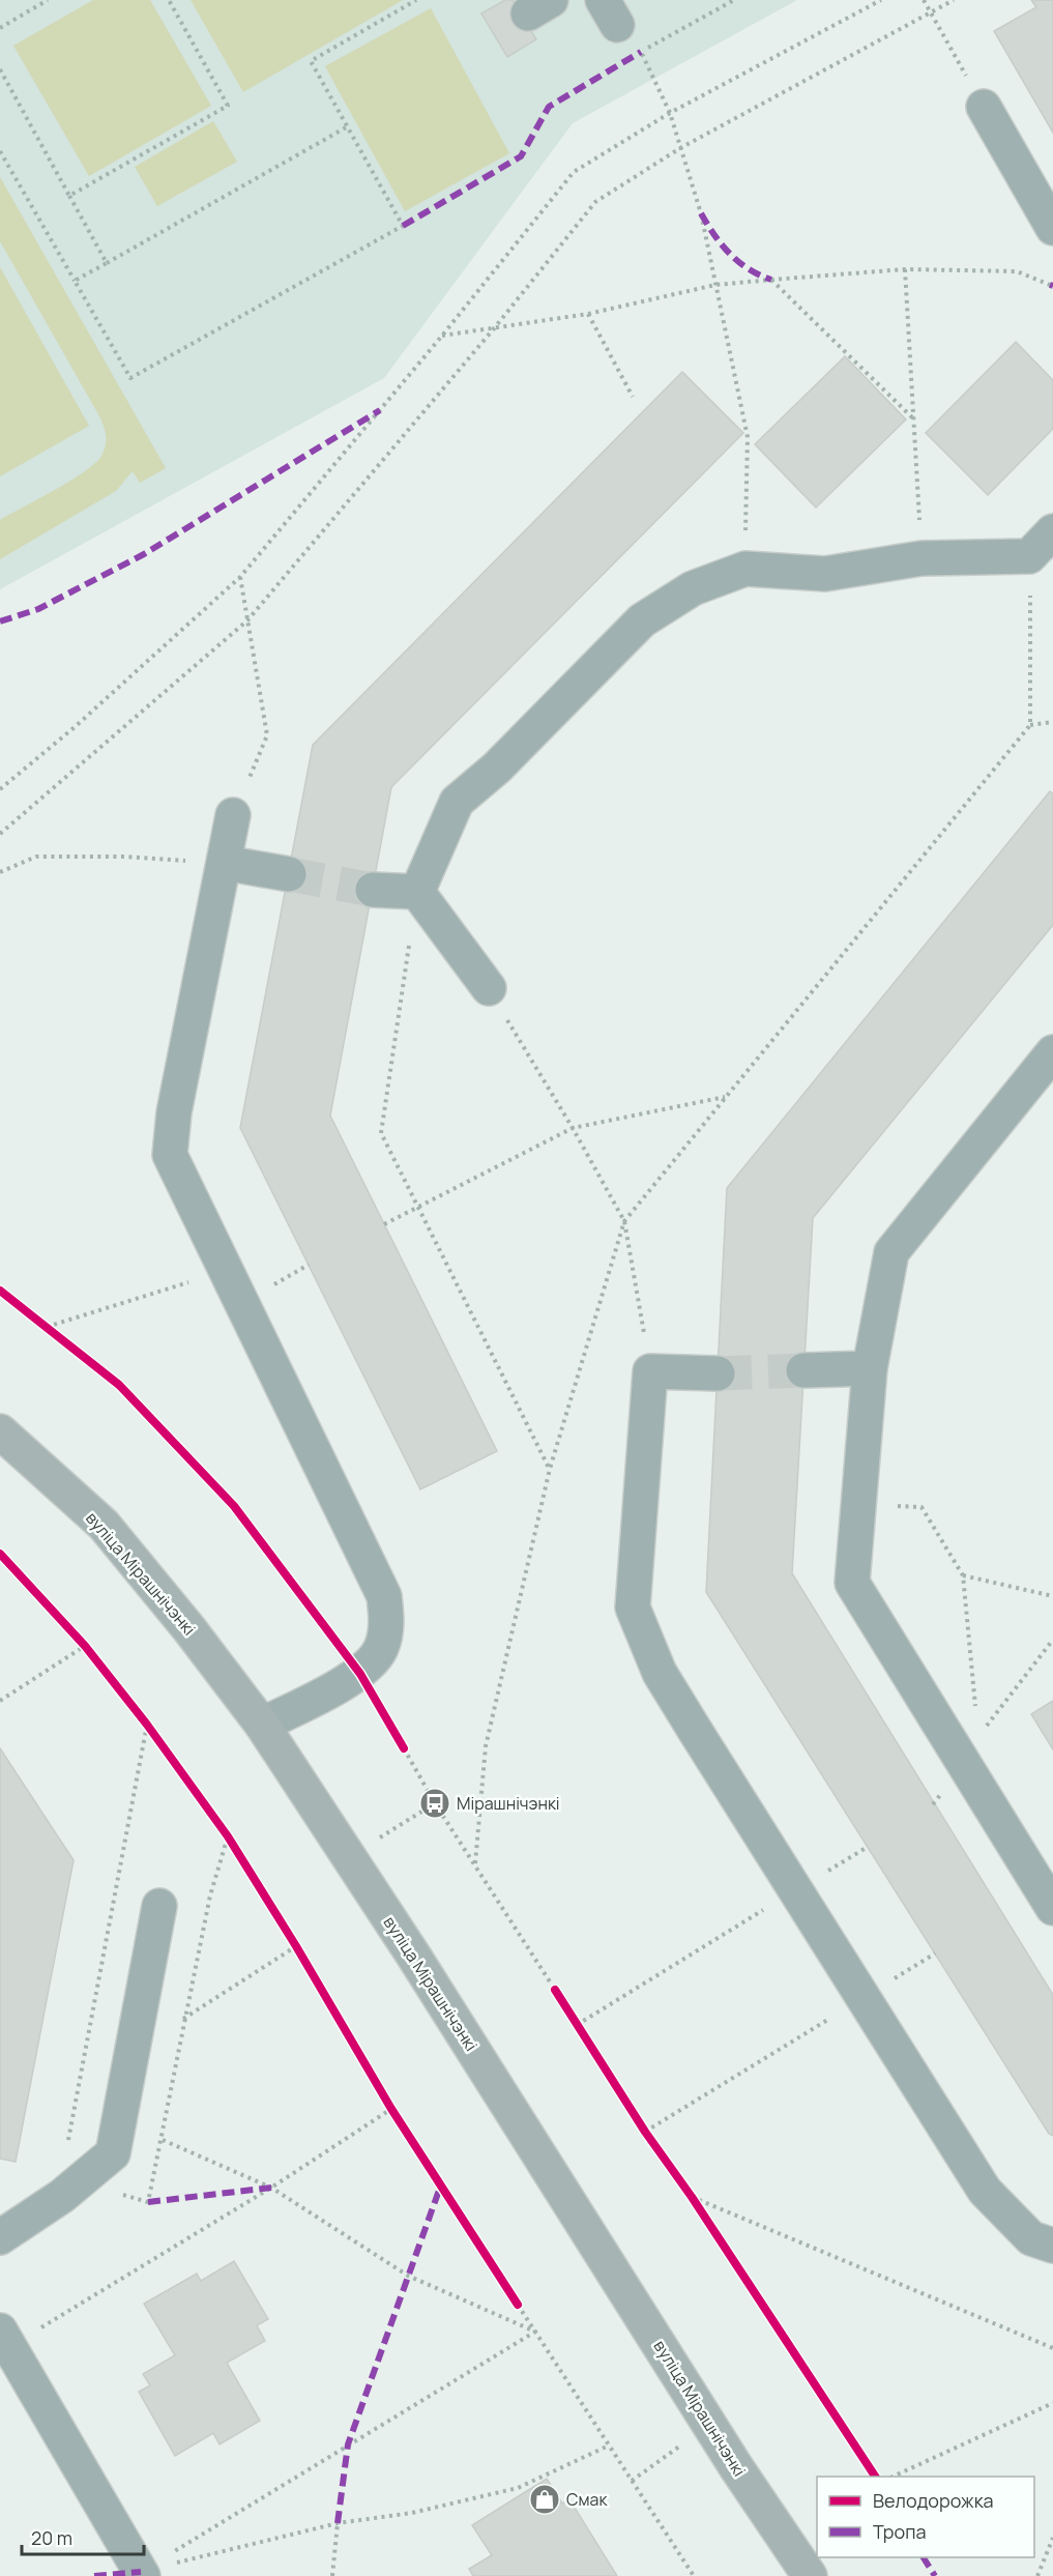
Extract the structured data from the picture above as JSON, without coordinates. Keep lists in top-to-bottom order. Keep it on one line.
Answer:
{"streets":{"main road":["вуліца Мірашнічэнкі"]},"places":{"bus stop":["Мірашнічэнкі"],"shop":["Смак"]},"legend":["Велодорожка","Тропа"],"scale_bar":"20 m"}
